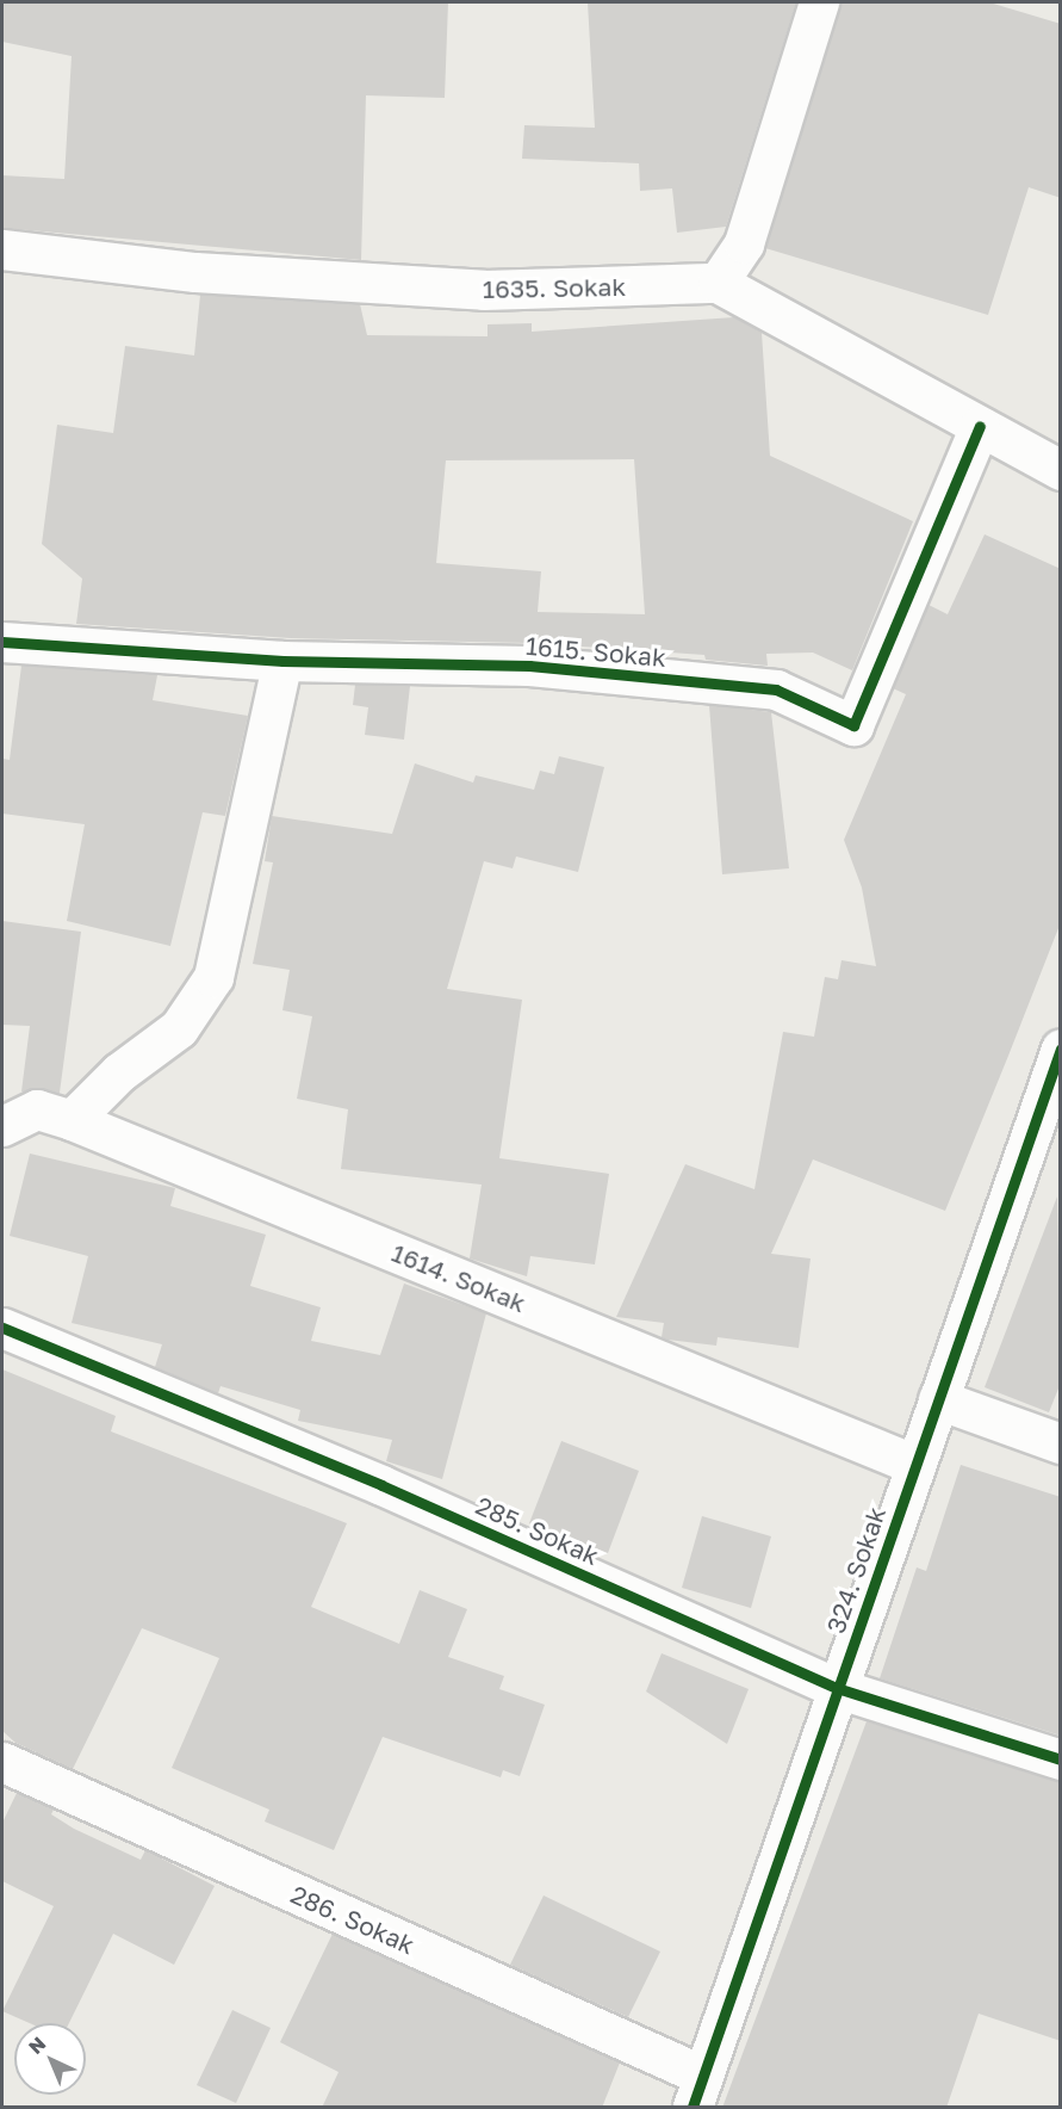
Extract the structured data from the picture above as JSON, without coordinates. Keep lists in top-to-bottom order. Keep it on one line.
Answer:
{"streets":{"street":["1635. Sokak","1615. Sokak","1614. Sokak","285. Sokak","324. Sokak","286. Sokak"]},"crossings":[["1614. Sokak","324. Sokak"],["285. Sokak","324. Sokak"],["324. Sokak","286. Sokak"]],"north":"top left"}
